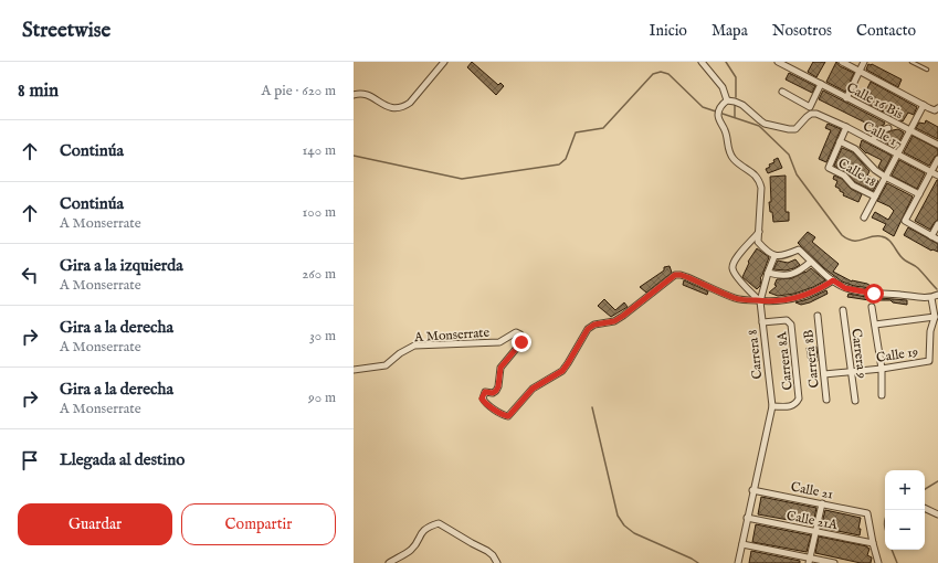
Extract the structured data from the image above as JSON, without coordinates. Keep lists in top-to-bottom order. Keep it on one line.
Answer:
{"streets":{"street":["Calle 16 Bis","Calle 17","Calle 18","A Monserrate","Carrera 9","Carrera 8","Calle 19","Carrera 8B","Carrera 8A","Calle 21","Calle 21A"]},"crossings":[["A Monserrate","Carrera 8"],["Carrera 9","Calle 19"],["Carrera 8","Carrera 8A"],["Calle 19","Carrera 8B"],["Calle 21","Calle 21A"]],"page":{"header":"Streetwise","nav":["Inicio","Mapa","Nosotros","Contacto"],"heading":["8 min","A pie · 620 m"],"list":[["Continúa","140 m"],["Continúa","A Monserrate","100 m"],["Gira a la izquierda","A Monserrate","260 m"],["Gira a la derecha","A Monserrate","30 m"],["Gira a la derecha","A Monserrate","90 m"],"Llegada al destino"],"map_buttons":["+","−"],"buttons":["Guardar","Compartir"]}}
